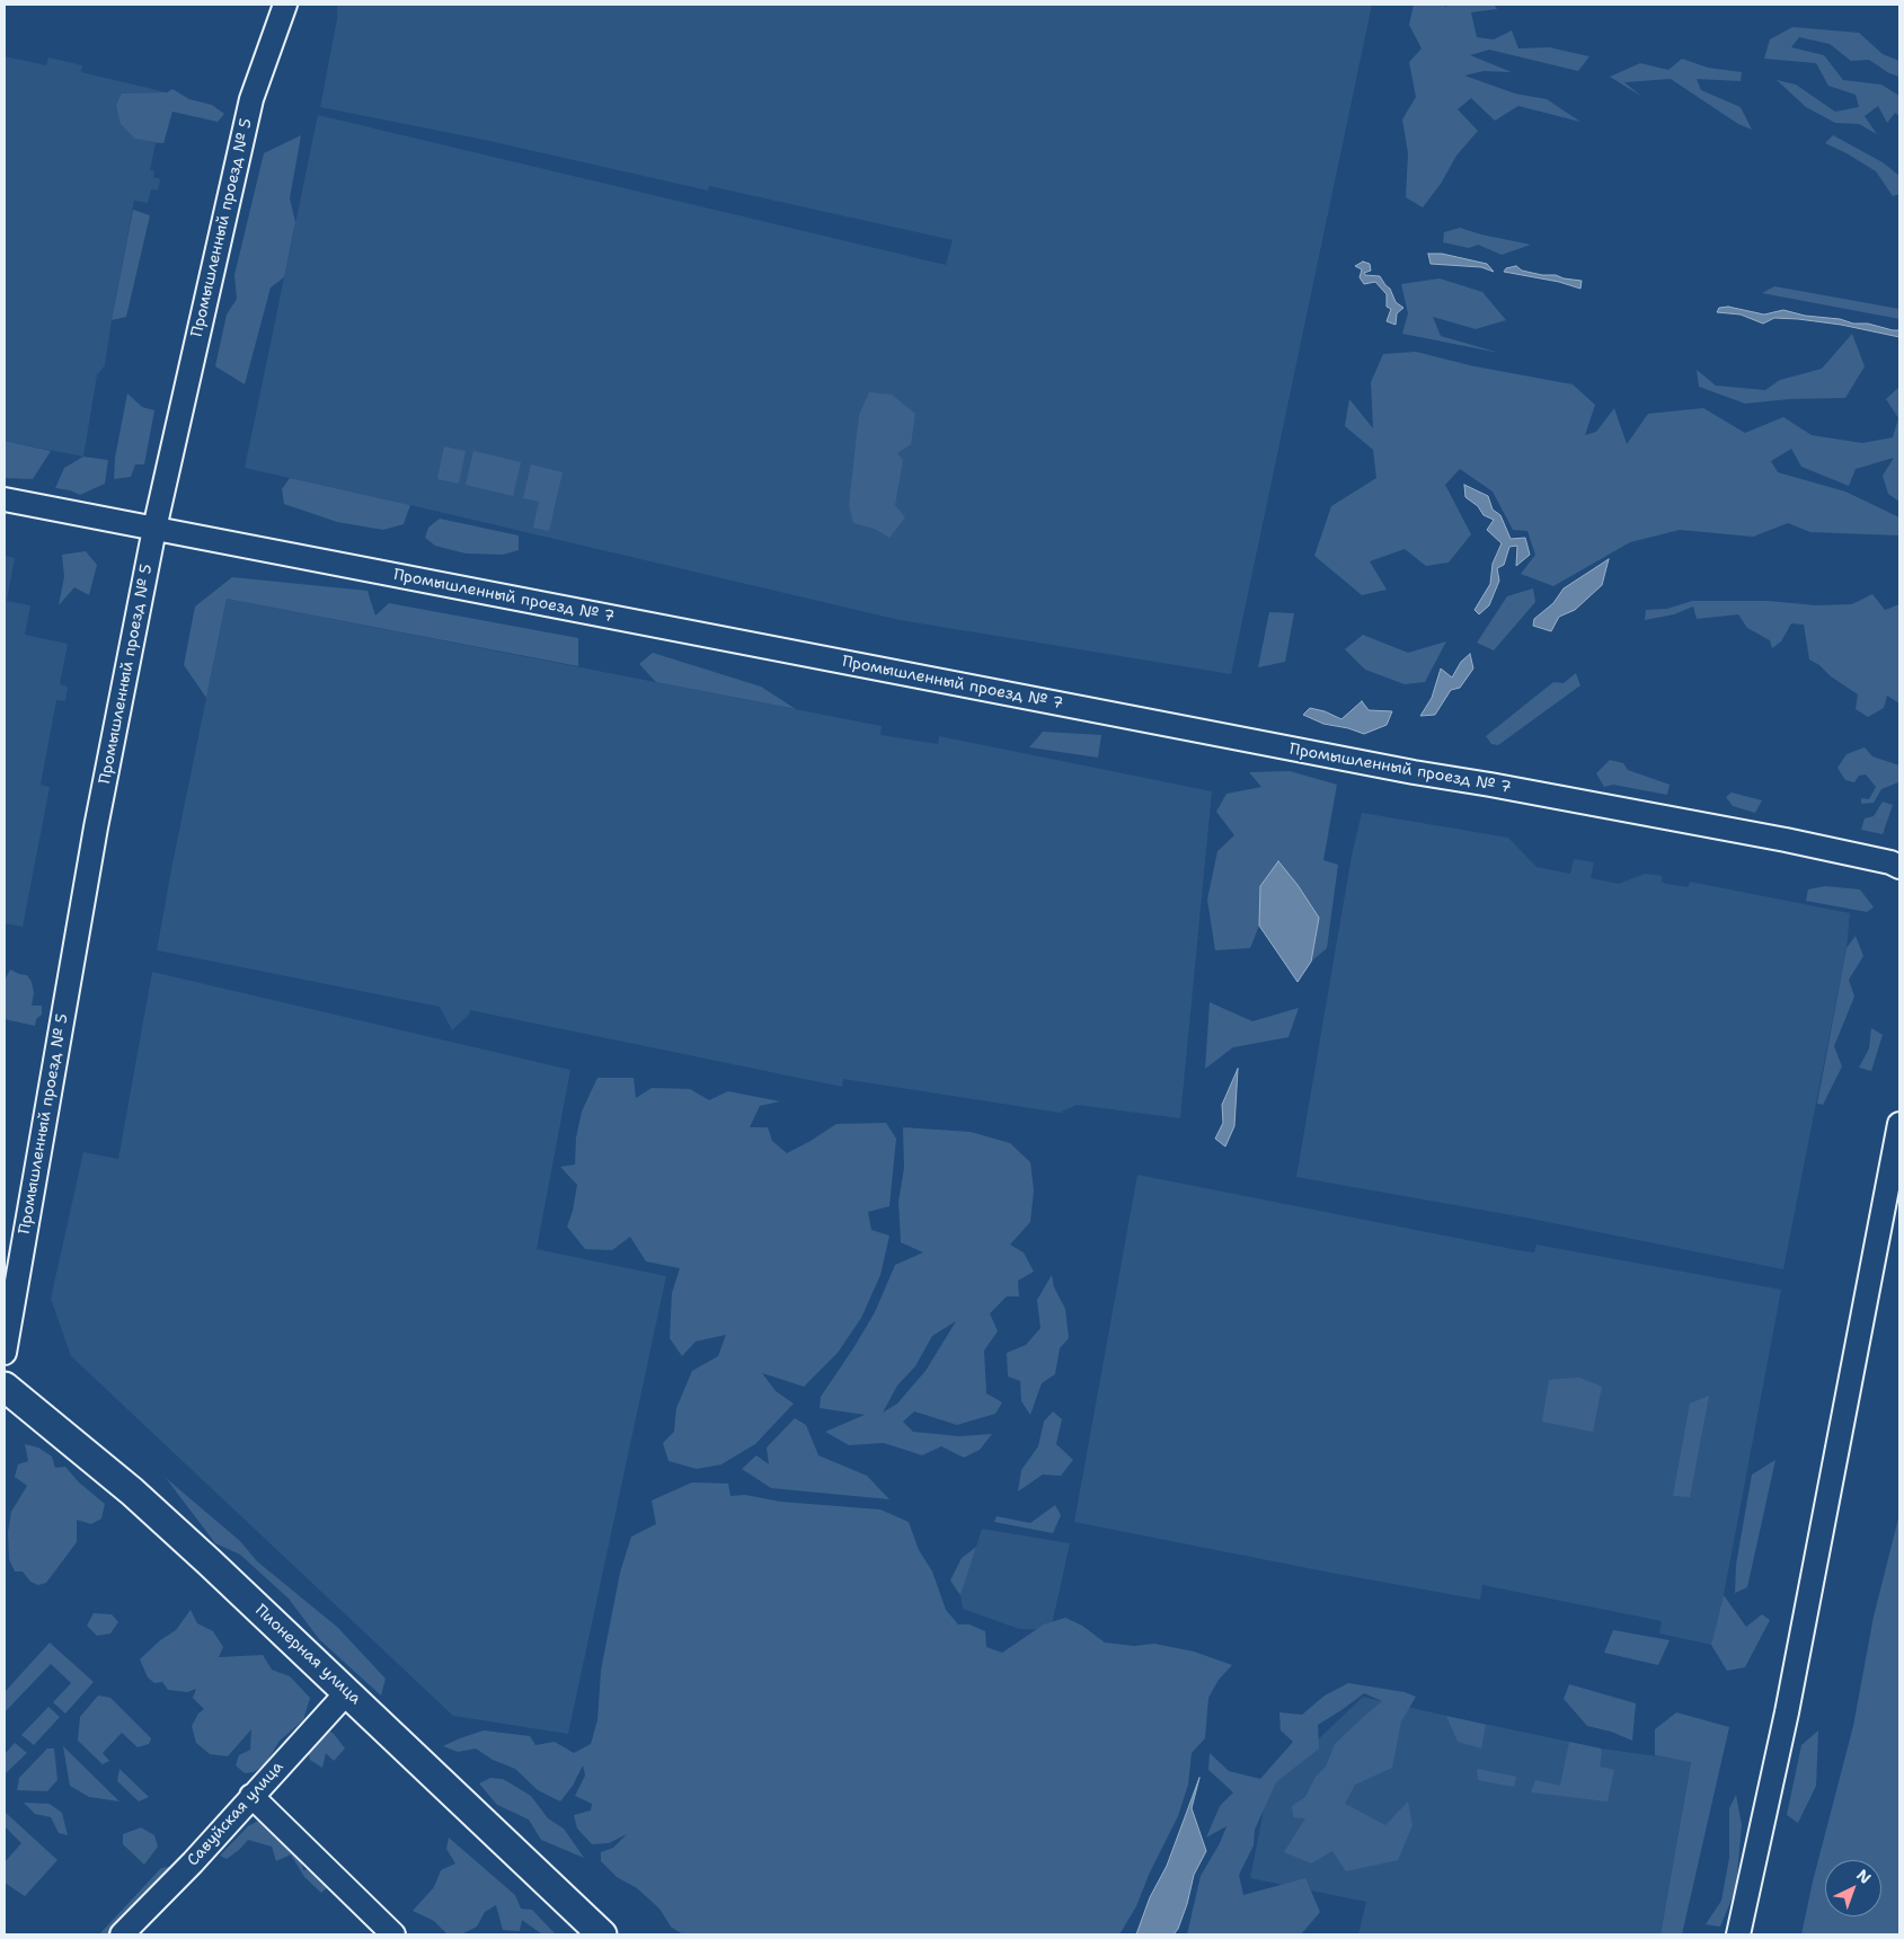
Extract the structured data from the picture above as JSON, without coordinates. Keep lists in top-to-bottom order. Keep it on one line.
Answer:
{"streets":{"main road":["Пионерная улица"],"street":["Промышленный проезд № 5","Промышленный проезд № 7","Савуйская улица"]},"crossings":[["Промышленный проезд № 5","Промышленный проезд № 7"],["Пионерная улица","Савуйская улица"]],"north":"top right"}
